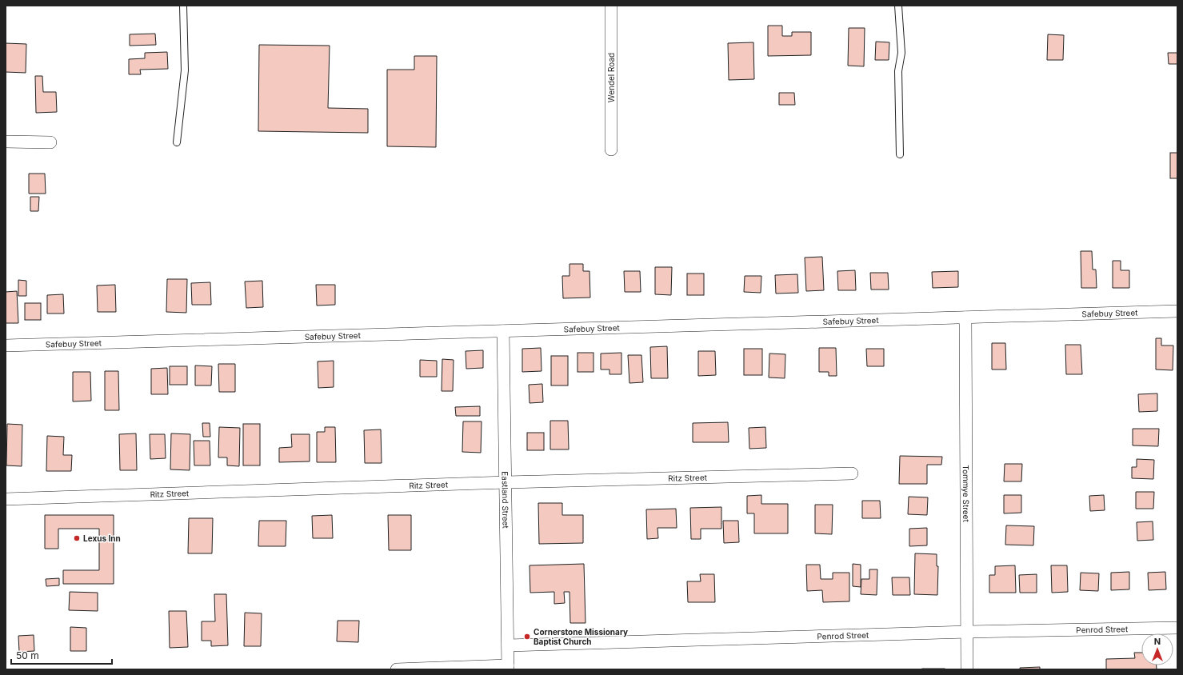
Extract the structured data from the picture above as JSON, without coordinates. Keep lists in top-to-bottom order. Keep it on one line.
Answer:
{"streets":{"street":["Wendel Road","Safebuy Street","Ritz Street","Tommye Street","Eastland Street","Penrod Street"]},"crossings":[["Safebuy Street","Tommye Street"],["Safebuy Street","Eastland Street"],["Ritz Street","Eastland Street"],["Tommye Street","Penrod Street"],["Eastland Street","Penrod Street"]],"places":["Lexus Inn","Cornerstone Missionary Baptist Church"],"scale_bar":"50 m","north":"top"}
